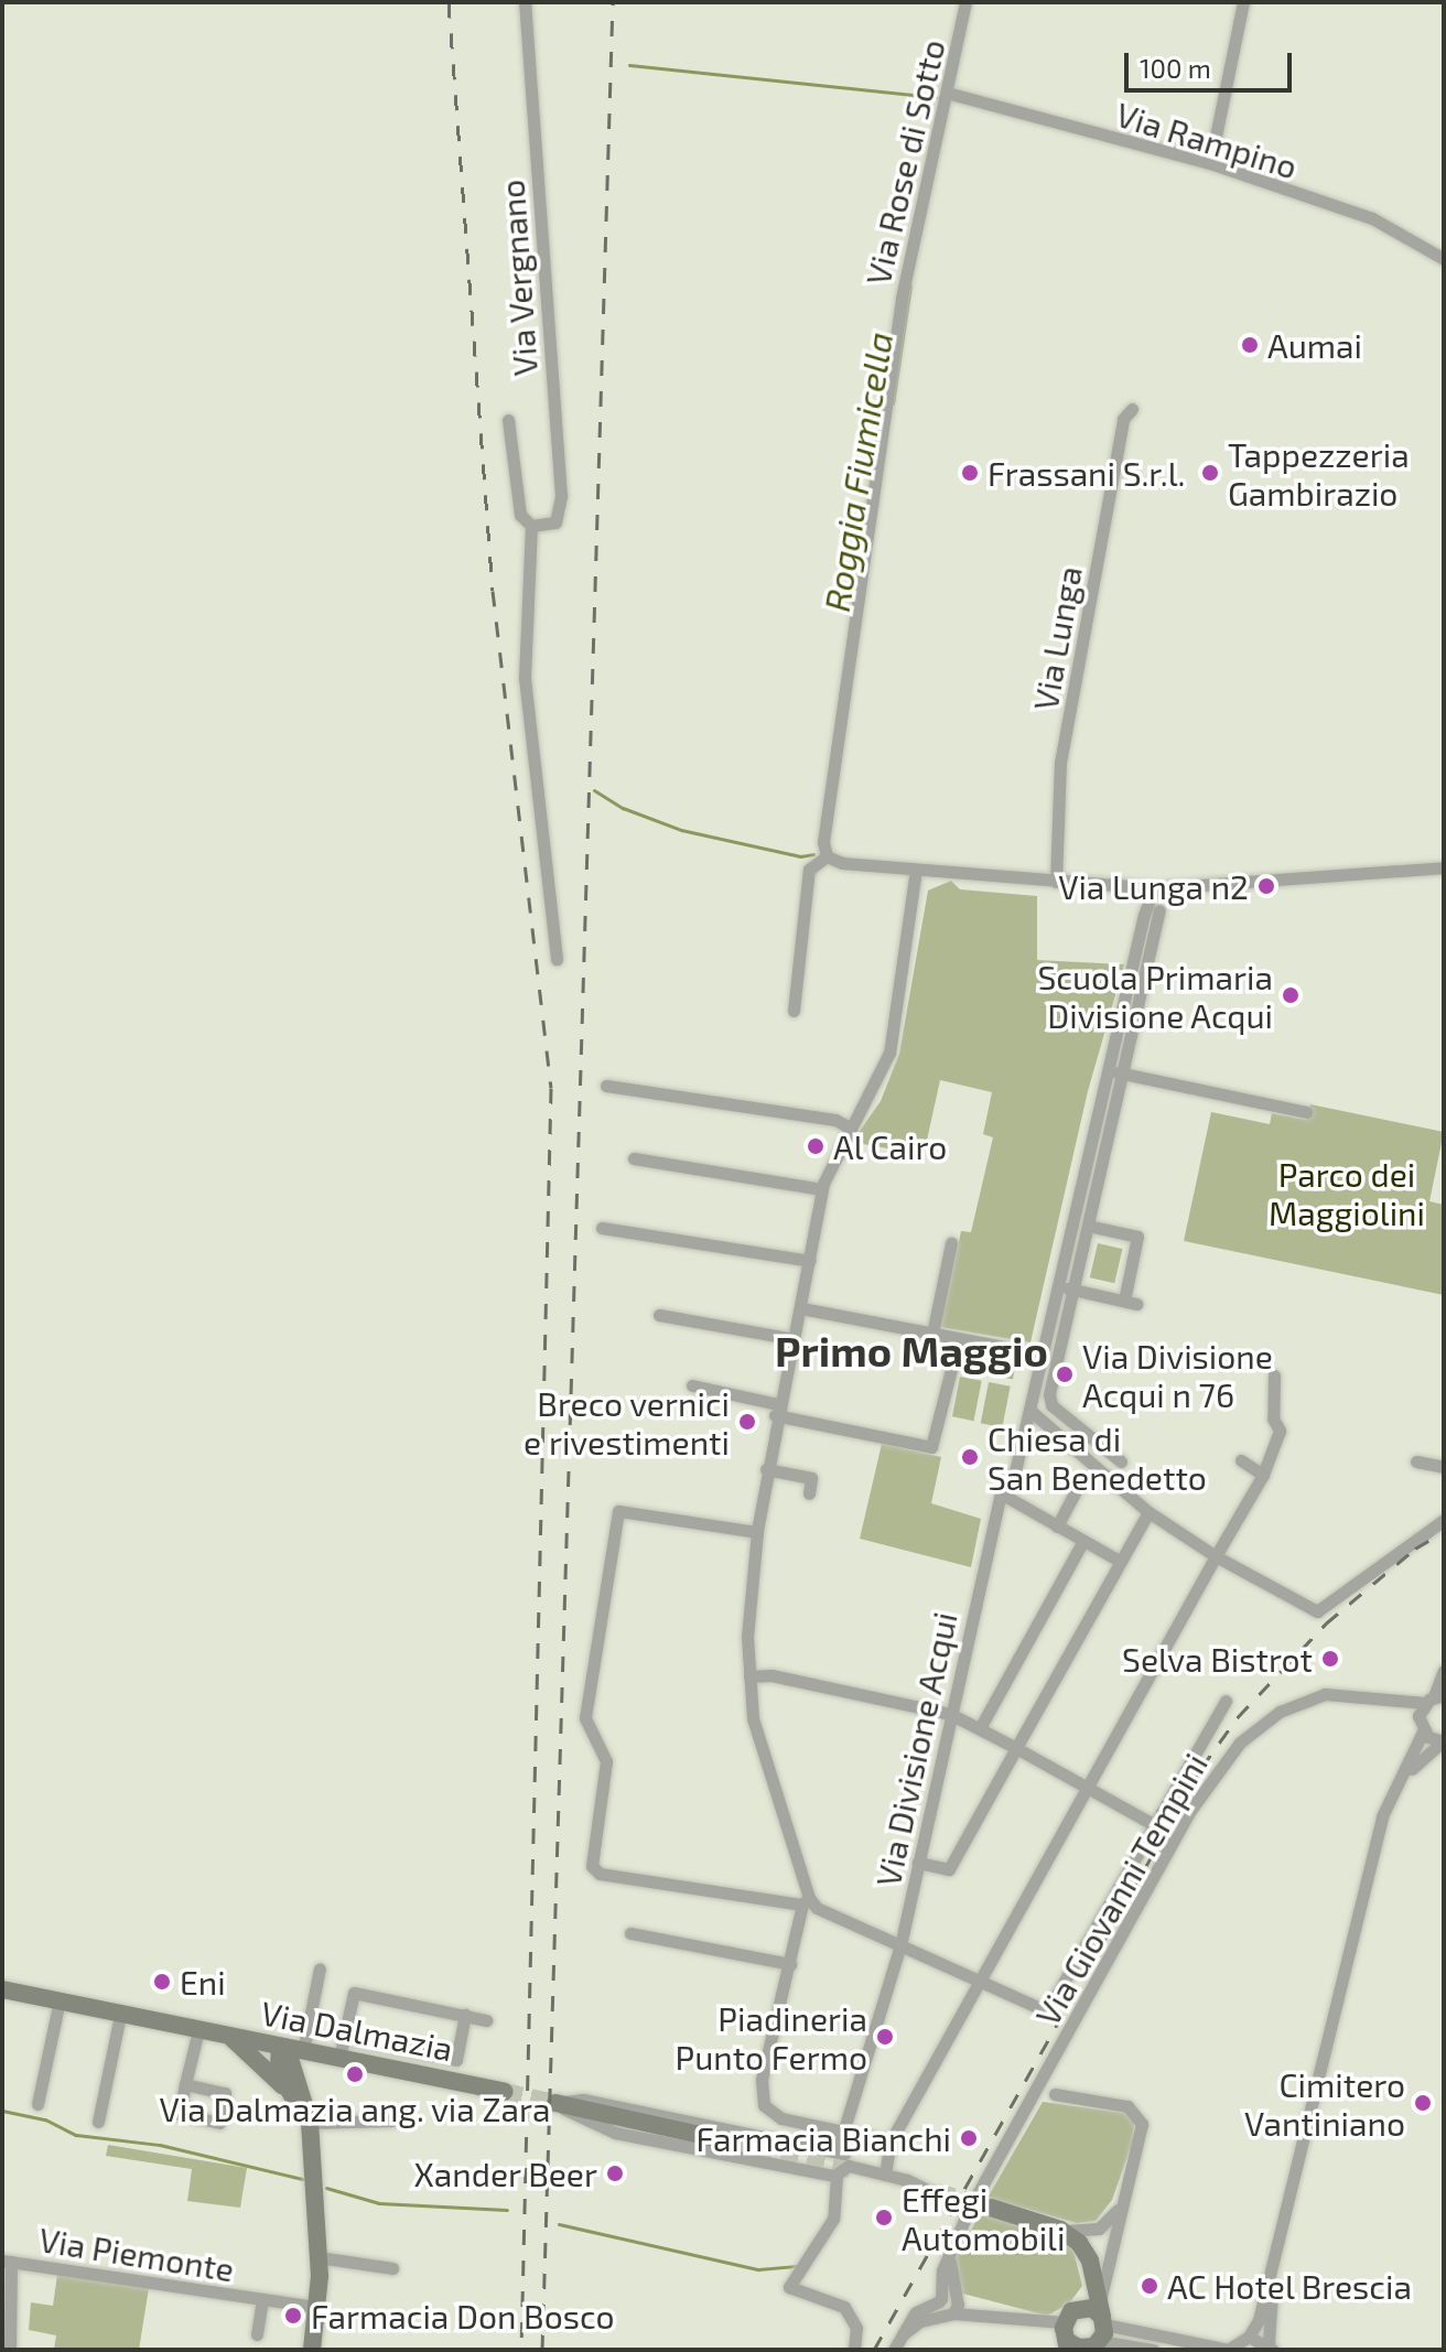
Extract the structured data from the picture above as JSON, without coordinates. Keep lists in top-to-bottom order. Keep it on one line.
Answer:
{"streets":{"main road":["Via Dalmazia"],"street":["Via Rampino","Via Rose di Sotto","Via Vergnano","Via Lunga","Via Divisione Acqui","Via Giovanni Tempini","Via Piemonte"]},"crossings":[["Via Rampino","Via Rose di Sotto"]],"districts":["Primo Maggio"],"water":["Roggia Fiumicella"],"parks":["Parco dei Maggiolini"],"places":["Aumai","Frassani S.r.l.","Tappezzeria Gambirazio","Via Lunga n2","Scuola Primaria Divisione Acqui","Al Cairo","Via Divisione Acqui n 76","Breco vernici e rivestimenti","Chiesa di San Benedetto","Selva Bistrot","Eni","Piadineria Punto Fermo","Via Dalmazia ang. via Zara","Cimitero Vantiniano","Farmacia Bianchi","Xander Beer","Effegi Automobili","AC Hotel Brescia","Farmacia Don Bosco"],"scale_bar":"100 m"}
